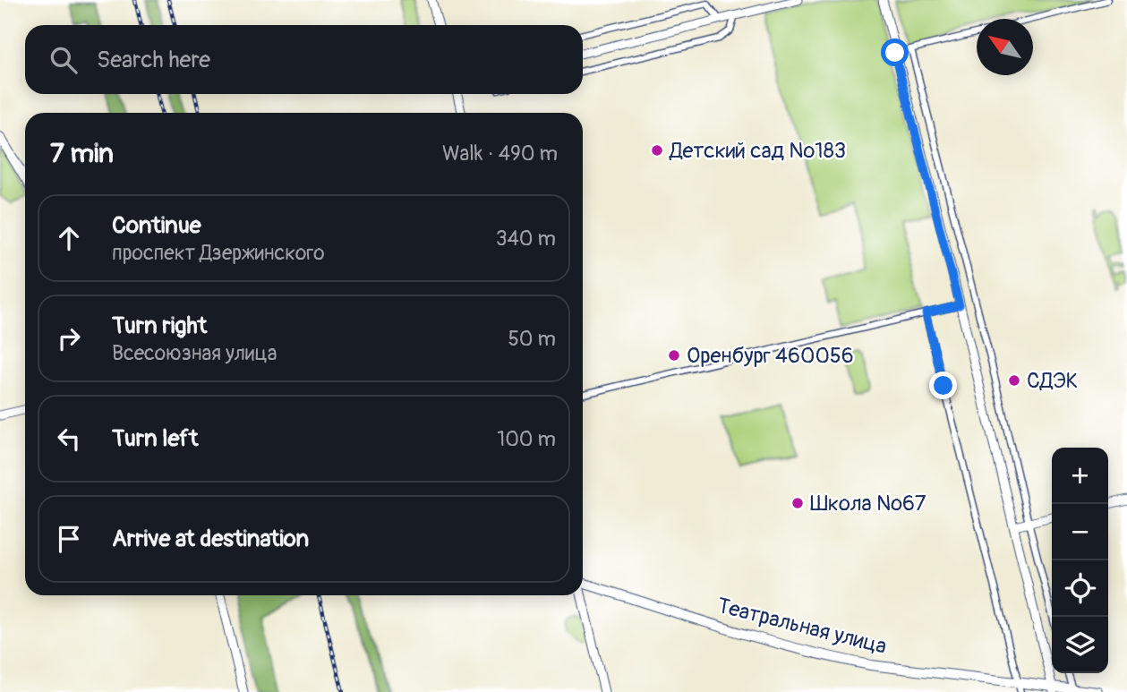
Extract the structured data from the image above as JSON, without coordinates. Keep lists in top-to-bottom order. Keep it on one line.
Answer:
{"streets":{"main road":["Театральная улица"]},"places":["Детский сад №183","Оренбург 460056","СДЭК","Школа №67"],"north":"top left","page":{"search":"Search here","heading":["7 min","Walk · 490 m"],"list":[["Continue","проспект Дзержинского","340 m"],["Turn right","Всесоюзная улица","50 m"],["Turn left","100 m"],"Arrive at destination"],"map_buttons":["+","−"]}}
